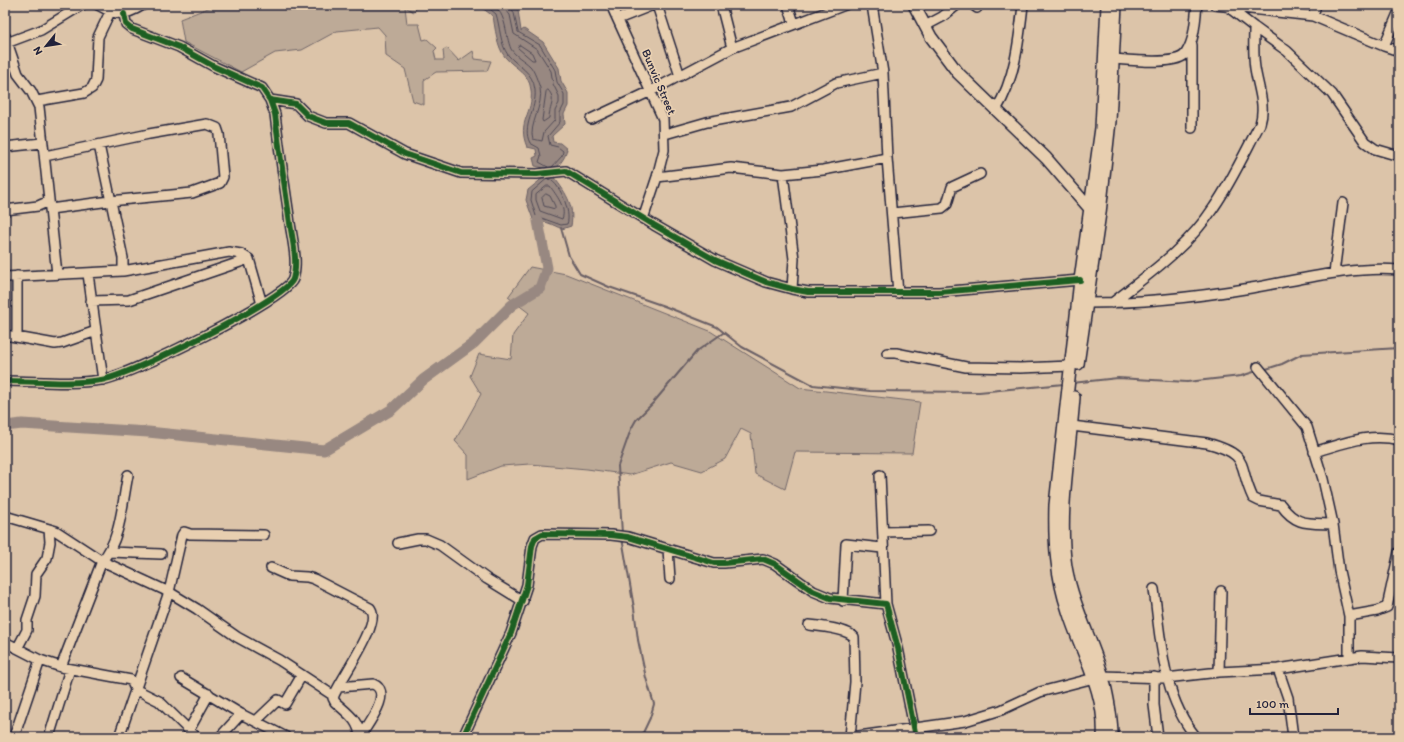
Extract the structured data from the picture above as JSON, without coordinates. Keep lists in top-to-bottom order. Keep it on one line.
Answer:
{"streets":{"street":["Bunvic Street"]},"scale_bar":"100 m","north":"bottom left"}
